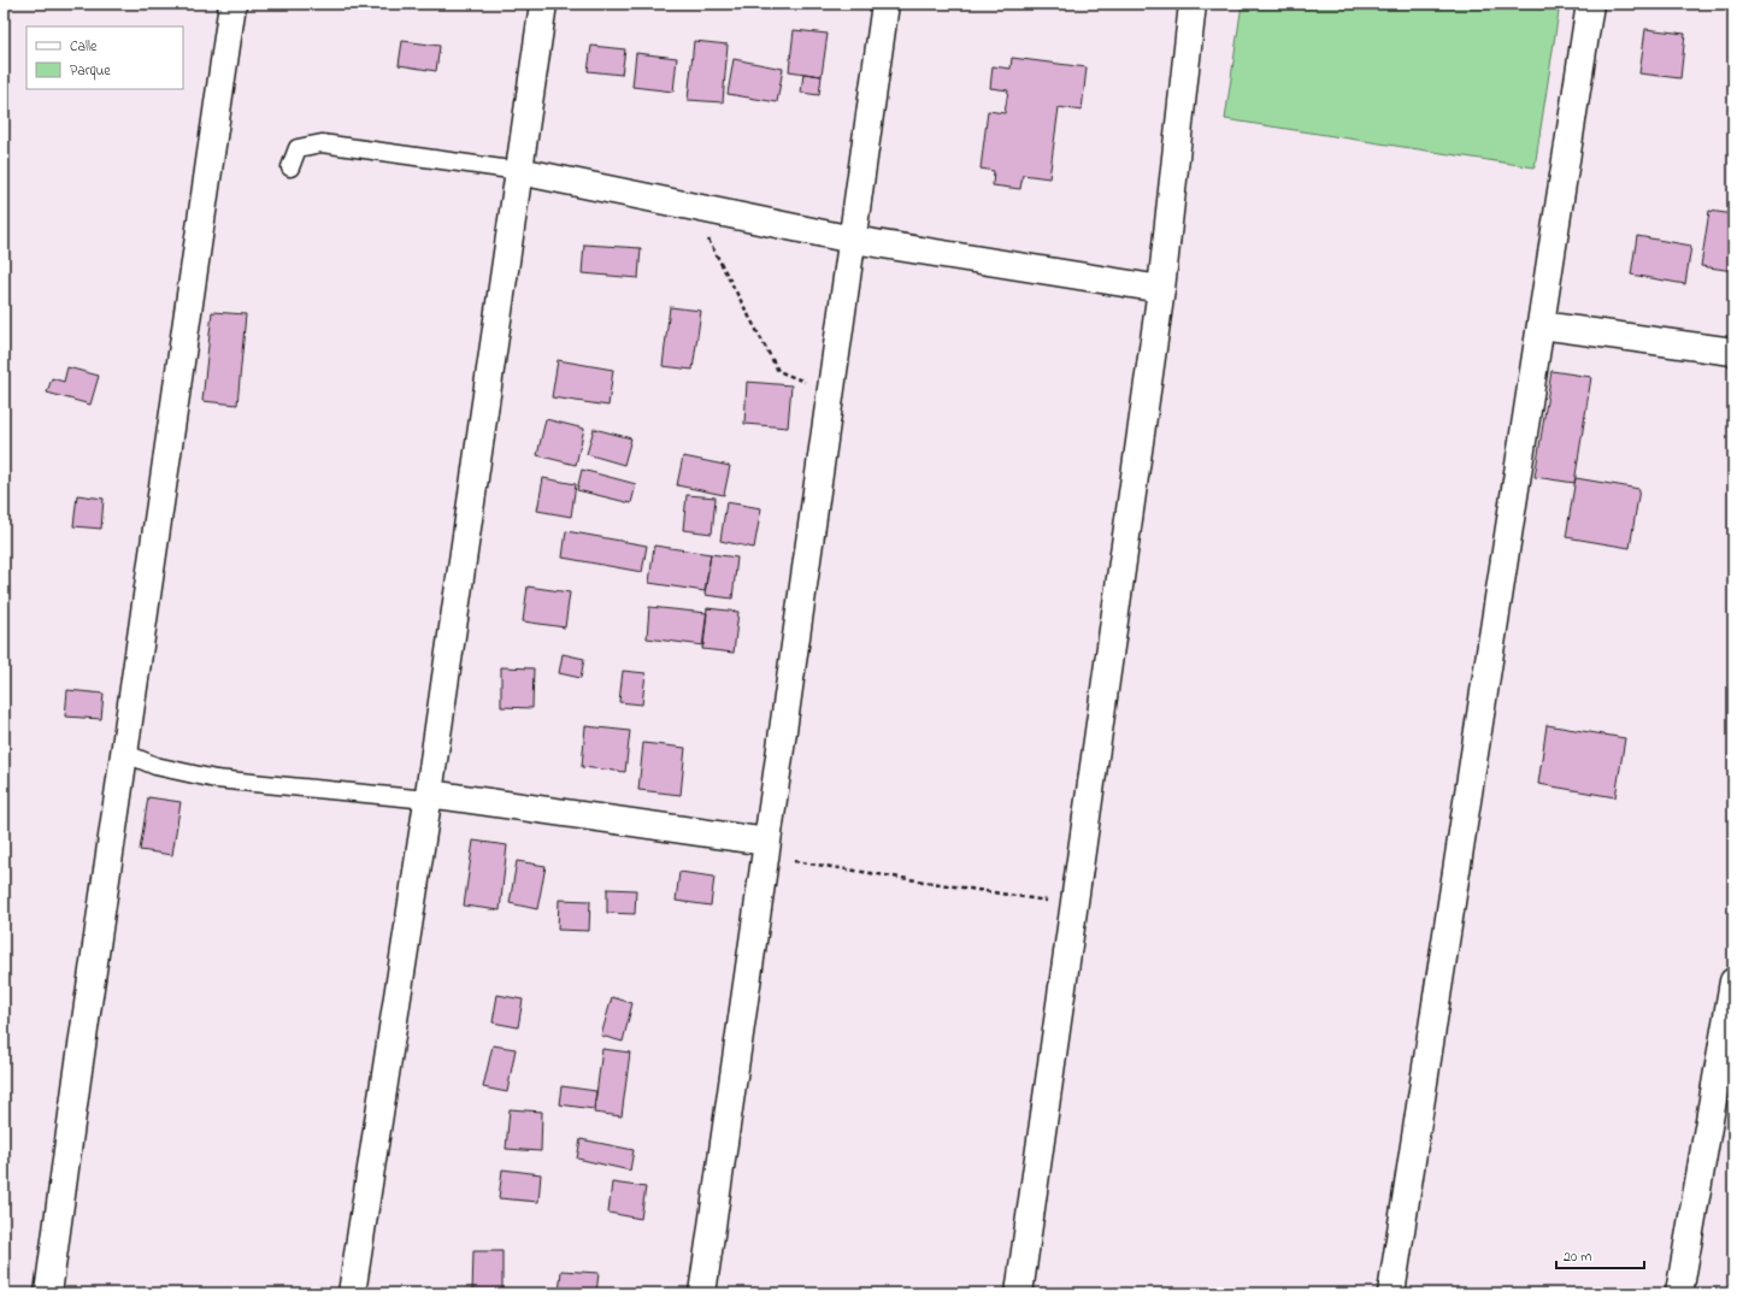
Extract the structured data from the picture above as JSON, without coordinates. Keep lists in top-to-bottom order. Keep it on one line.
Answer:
{"legend":["Calle","Parque"],"scale_bar":"20 m"}
